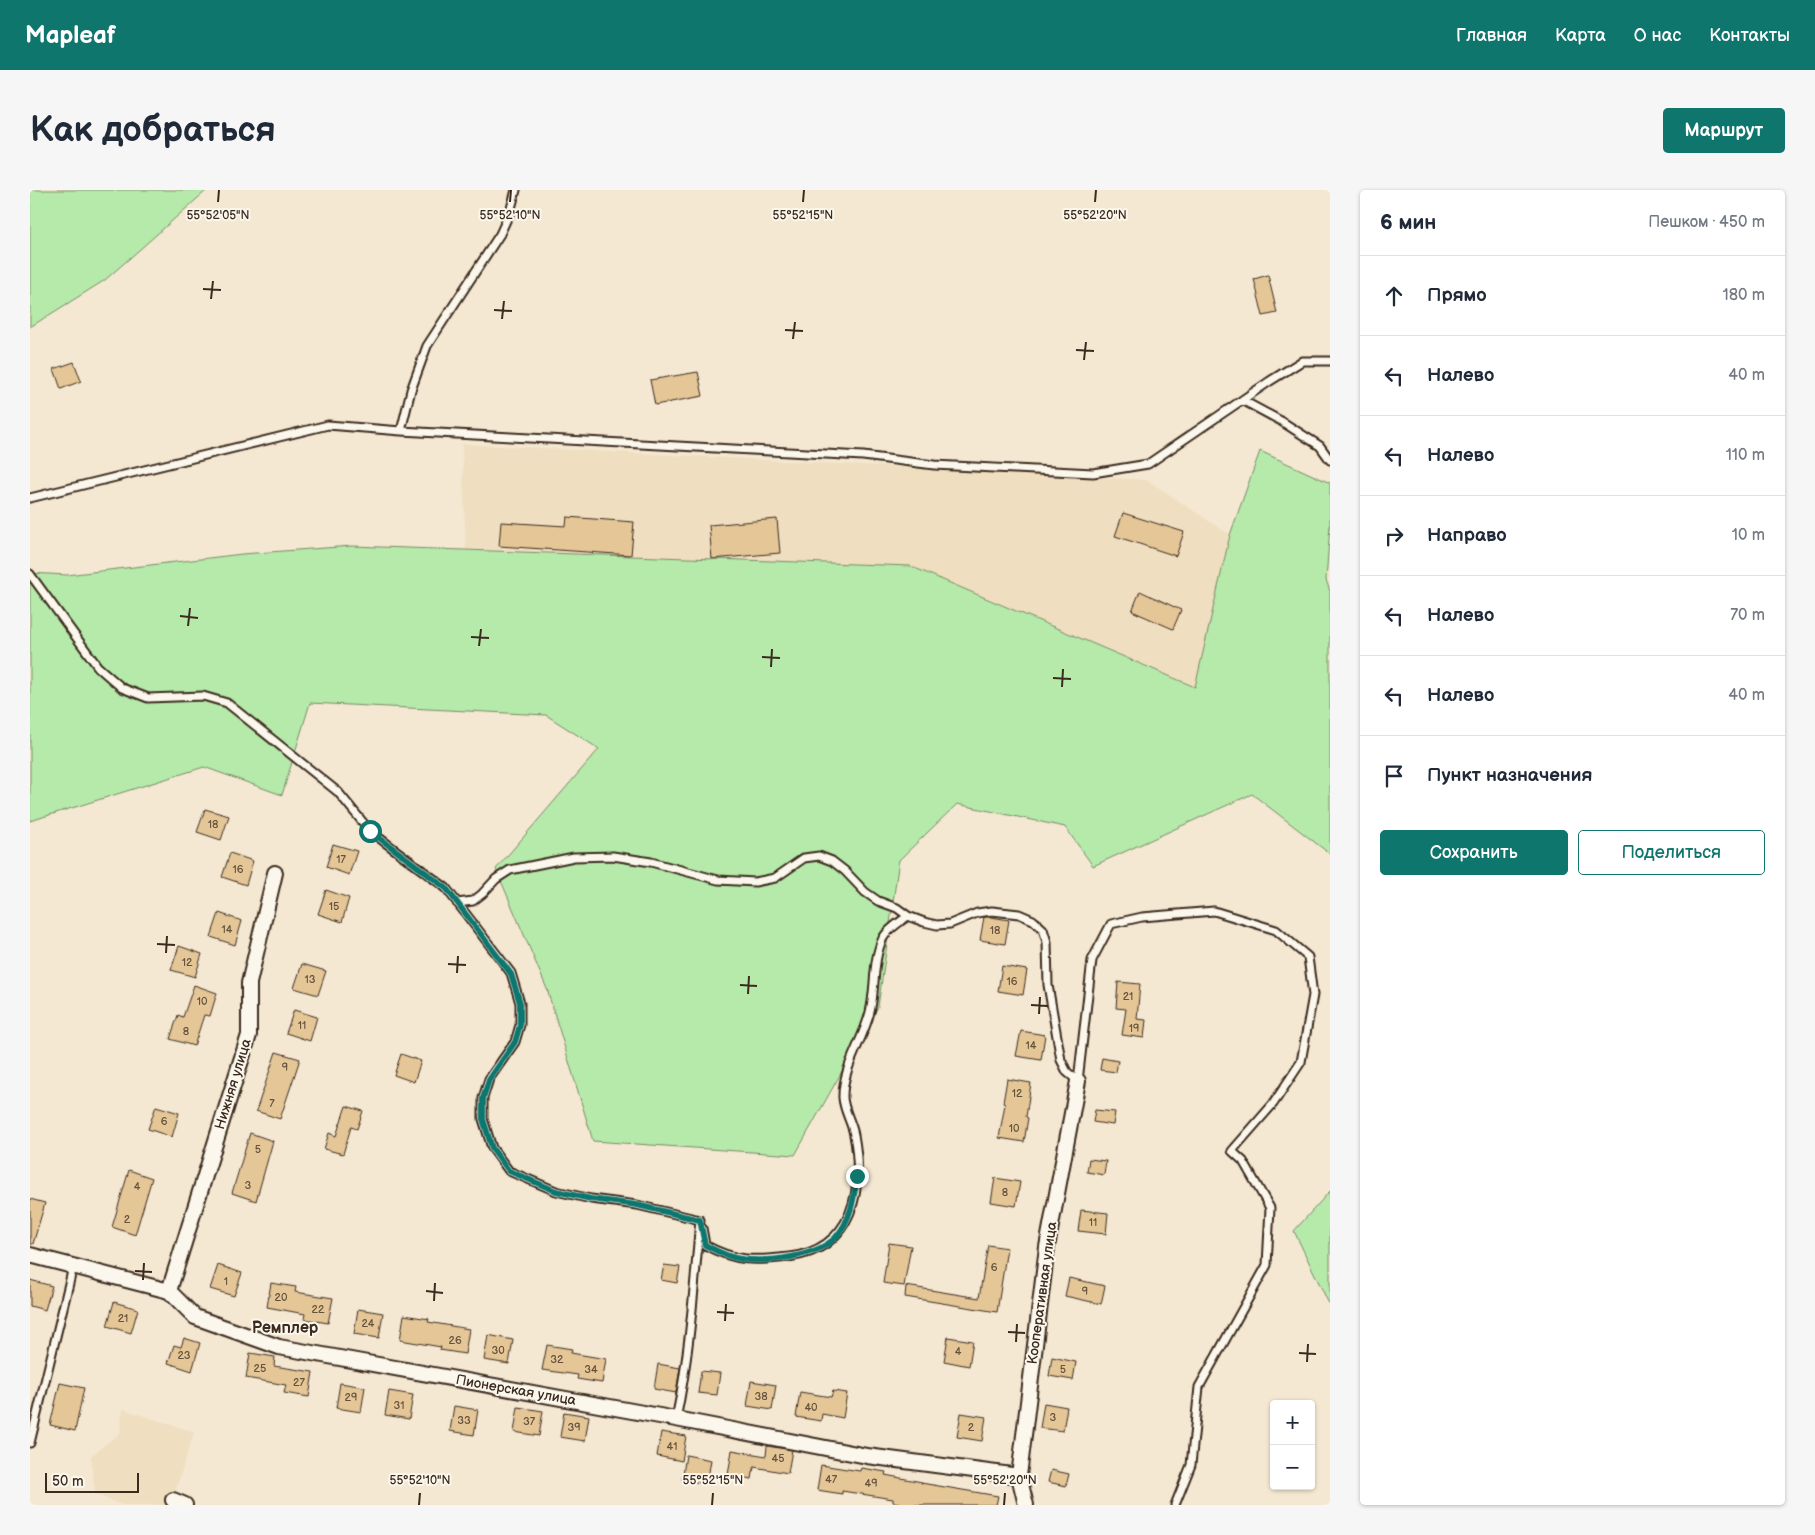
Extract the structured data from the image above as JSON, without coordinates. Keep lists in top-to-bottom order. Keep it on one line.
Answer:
{"streets":{"street":["Нижняя улица","Кооперативная улица","Пионерская улица"]},"crossings":[["Нижняя улица","Пионерская улица"],["Кооперативная улица","Пионерская улица"]],"districts":["Ремплер"],"house_numbers":["18","17","16","15","14","18","12","13","16","21","10","11","19","8","14","9","12","7","6","10","5","3","4","8","2","11","6","1","9","20","22","21","24","26","30","4","23","32","25","34","5","27","38","29","31","40","3","33","37","39","2","41","45","47","49"],"scale_bar":"50 m","page":{"header":"Mapleaf","nav":["Главная","Карта","О нас","Контакты"],"buttons":["Маршрут",["Сохранить","Поделиться"]],"title":"Как добраться","heading":["6 мин","Пешком · 450 m"],"list":[["Прямо","180 m"],["Налево","40 m"],["Налево","110 m"],["Направо","10 m"],["Налево","70 m"],["Налево","40 m"],"Пункт назначения"],"map_buttons":["+","−"],"scale":"50 m"},"coordinates":["55°52'05\"N","55°52'10\"N","55°52'15\"N","55°52'20\"N"]}
